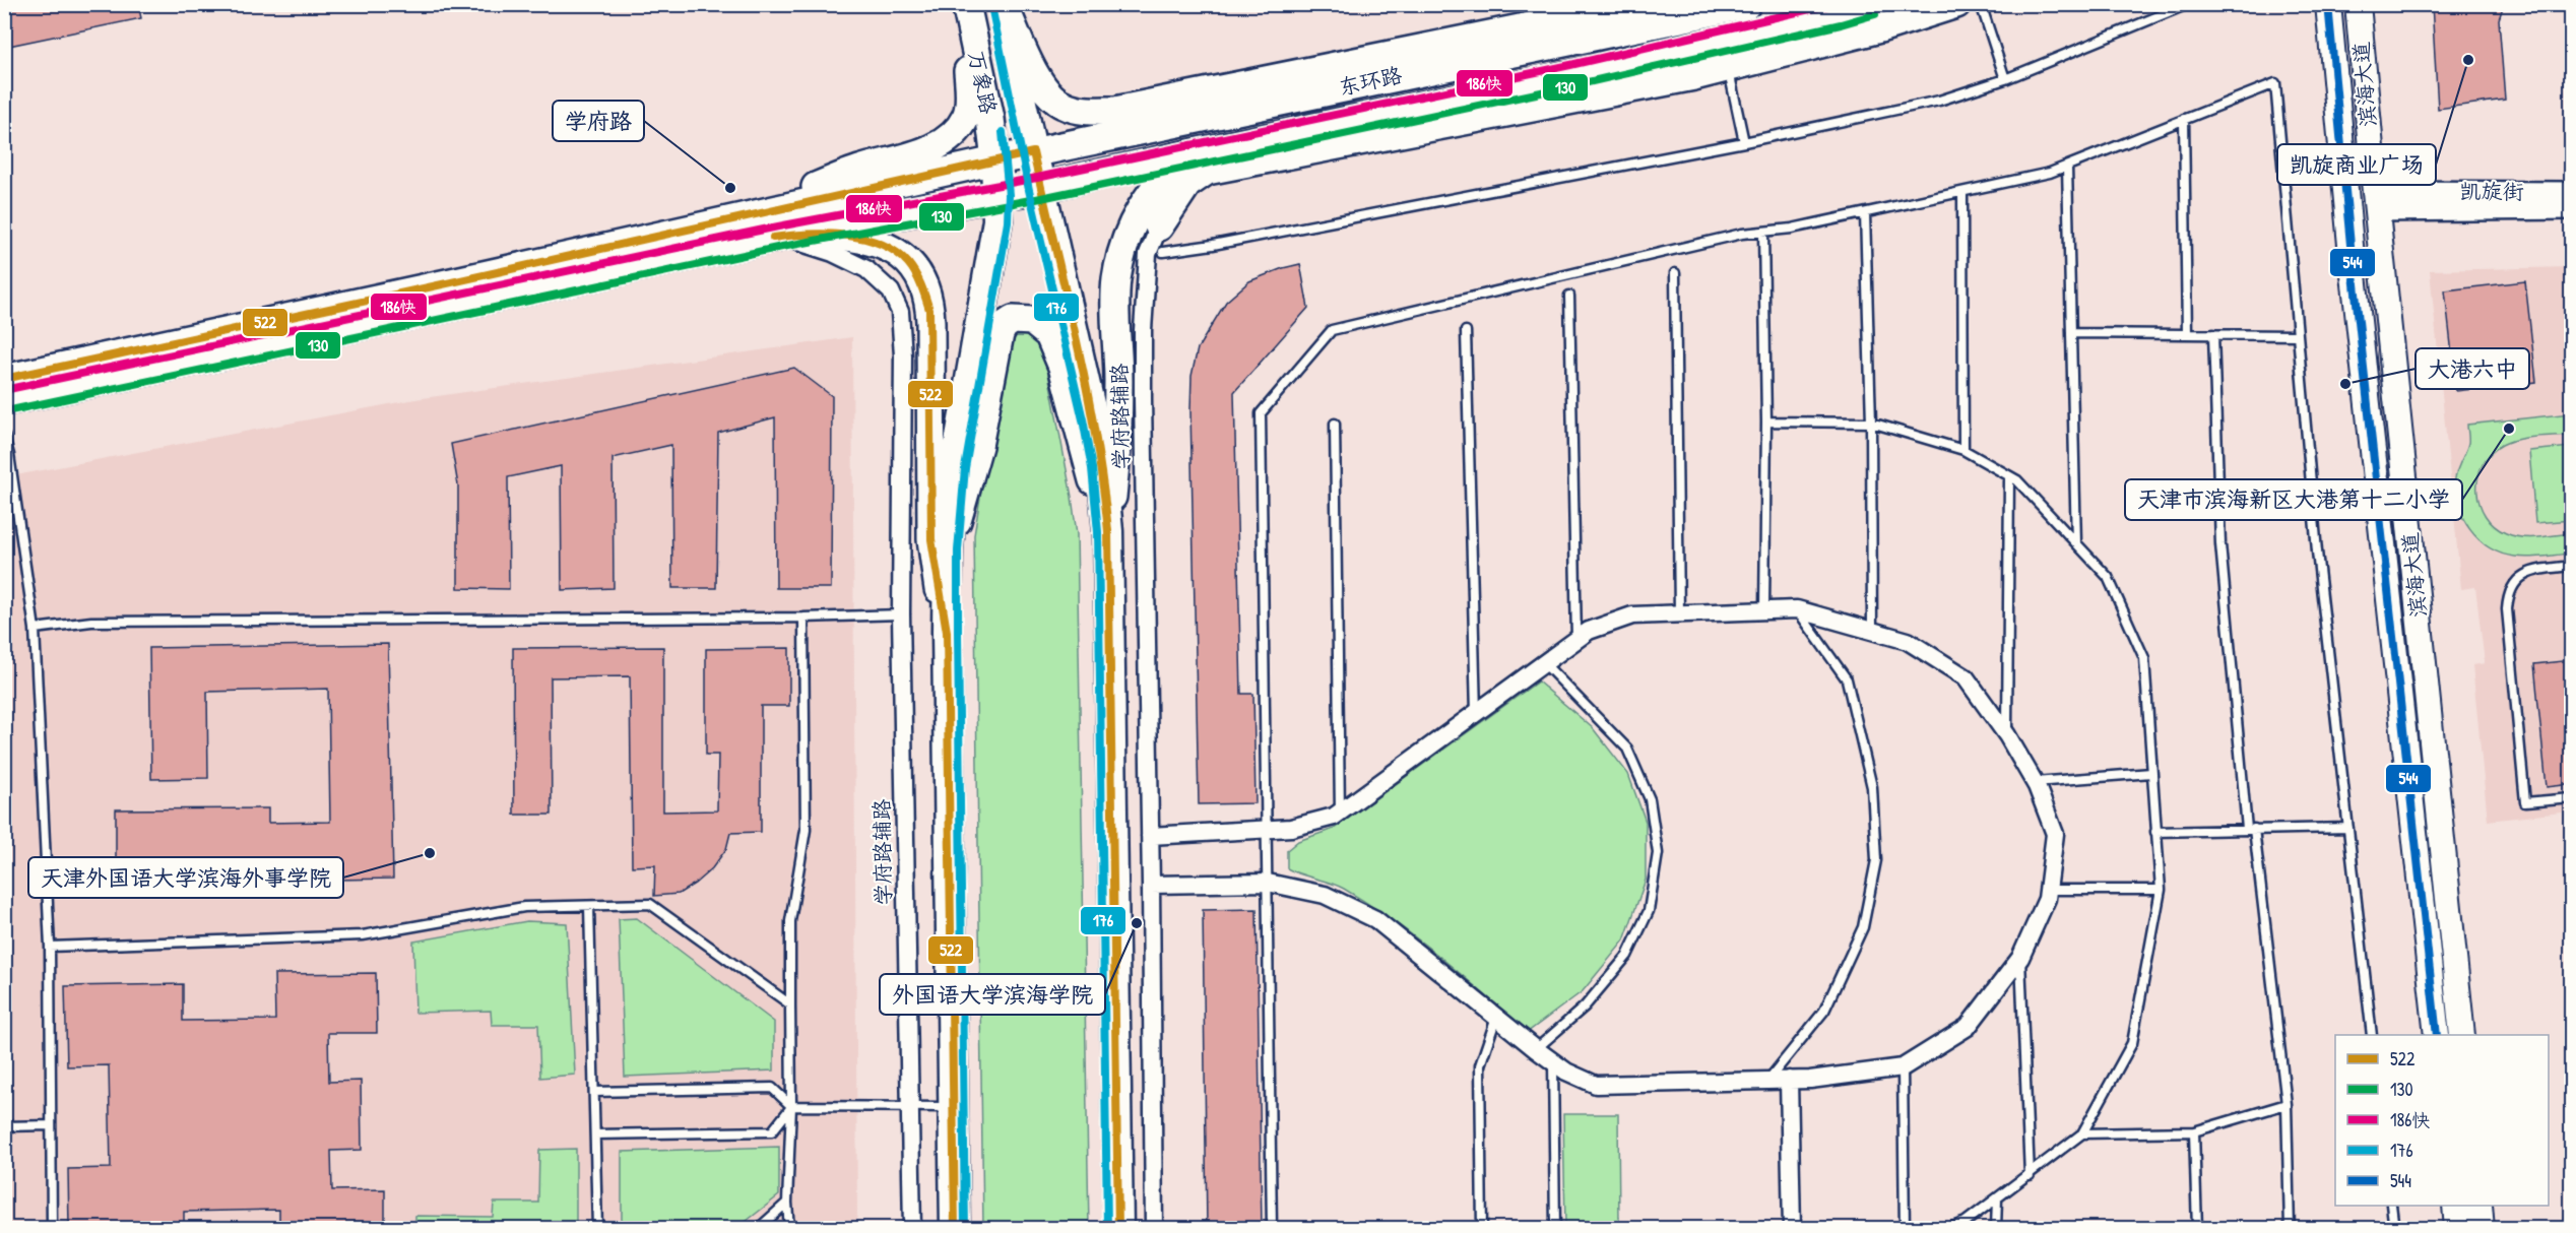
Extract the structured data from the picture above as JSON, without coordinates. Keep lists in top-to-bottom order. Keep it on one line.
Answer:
{"streets":{"highway":["东环路"],"main road":["万象路","滨海大道"],"street":["凯旋街","学府路辅路"]},"crossings":[["东环路","万象路"],["滨海大道","凯旋街"]],"places":["凯旋商业广场","学府路","大港六中","天津市滨海新区大港第十二小学","天津外国语大学滨海外事学院","外国语大学滨海学院"],"lines":["transit line 186快","transit line 544","transit line 176","transit line 130","transit line 522"],"legend":["522","130","186快","176","544"]}
